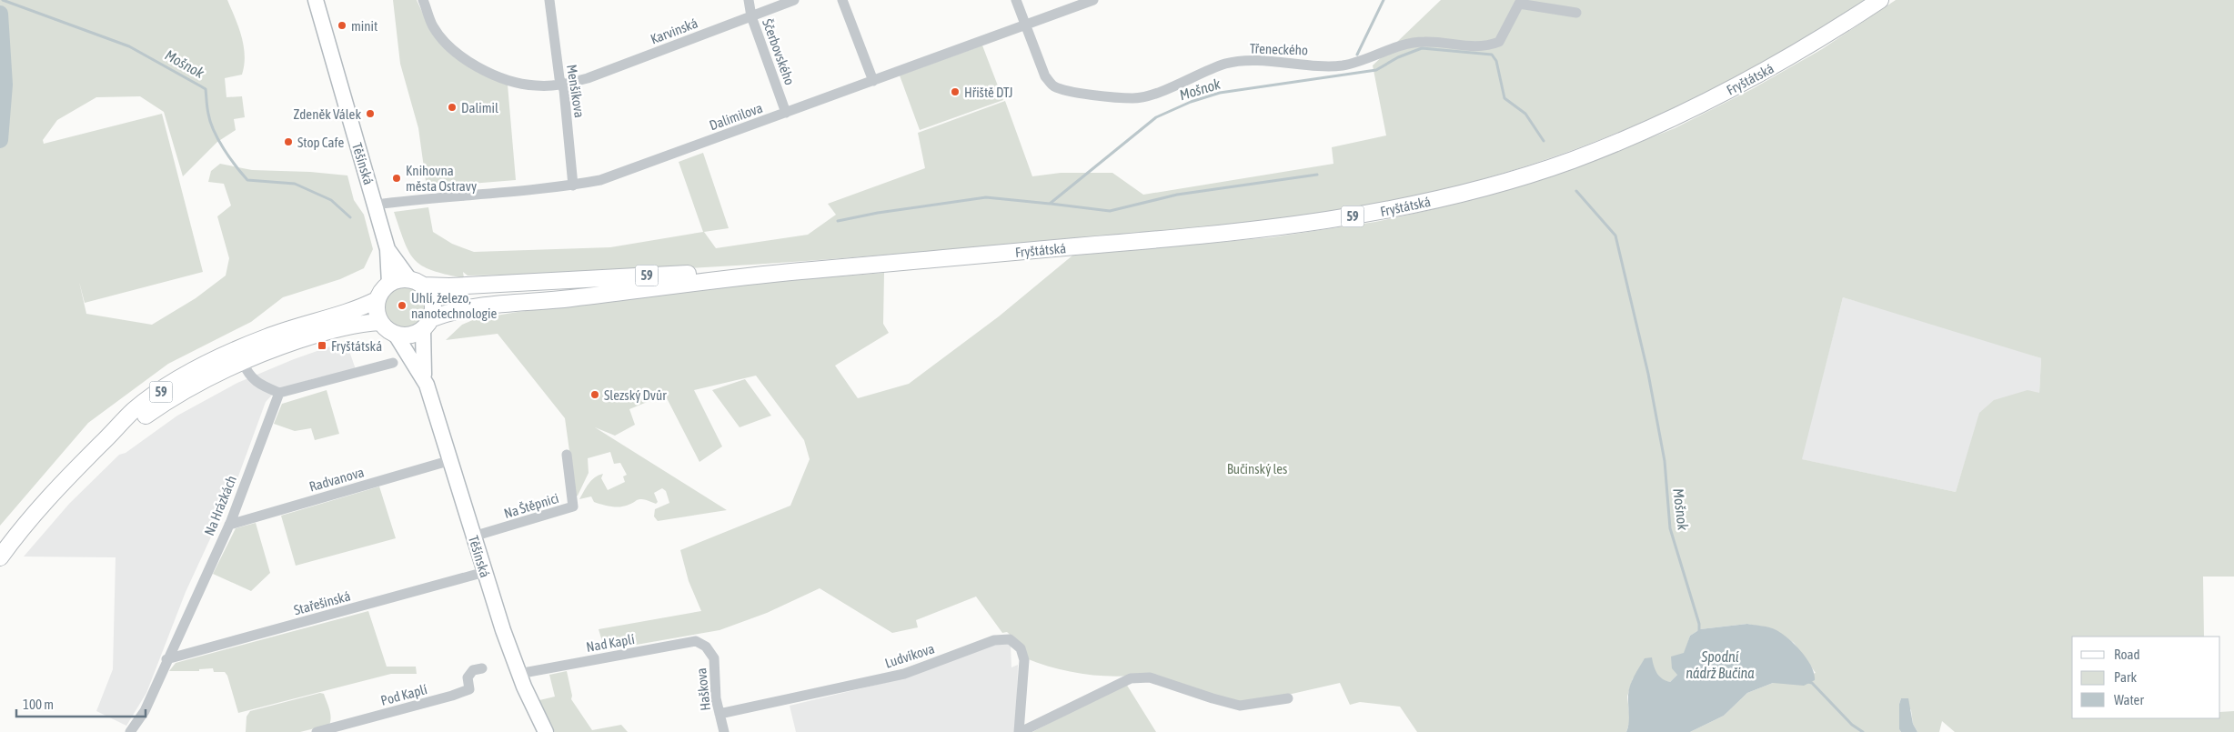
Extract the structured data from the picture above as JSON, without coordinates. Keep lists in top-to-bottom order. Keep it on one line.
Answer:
{"streets":{"main road":["Fryštátská","Těšínská","59"],"street":["Karvinská","Třeneckého","Ščerbovského","Menšíkova","Dalimilova","Radvanova","Na Hrázkách","Na Štěpnici","Stařešinská","Nad Kaplí","Ludvíkova","Haškova","Pod Kaplí"]},"crossings":[["Karvinská","Ščerbovského"],["Karvinská","Menšíkova"],["Třeneckého","Dalimilova"],["Ščerbovského","Dalimilova"],["Fryštátská","Těšínská"],["Fryštátská","59"],["Menšíkova","Dalimilova"],["Dalimilova","Těšínská"],["Těšínská","59"],["Těšínská","Radvanova"],["Těšínská","Na Štěpnici"],["Těšínská","Stařešinská"],["Těšínská","Nad Kaplí"],["Radvanova","Na Hrázkách"],["Na Hrázkách","Stařešinská"],["Nad Kaplí","Haškova"],["Ludvíkova","Haškova"]],"water":["Mošnok","Spodní nádrž Bučina"],"parks":["Bučinský les"],"places":{"other":["minit","Hřiště DTJ","Dalimil","Zdeněk Válek","Stop Cafe","Knihovna města Ostravy","Uhlí, železo, nanotechnologie","Slezský Dvůr"],"transit":["Fryštátská"]},"legend":["Road","Park","Water"],"scale_bar":"100 m"}
